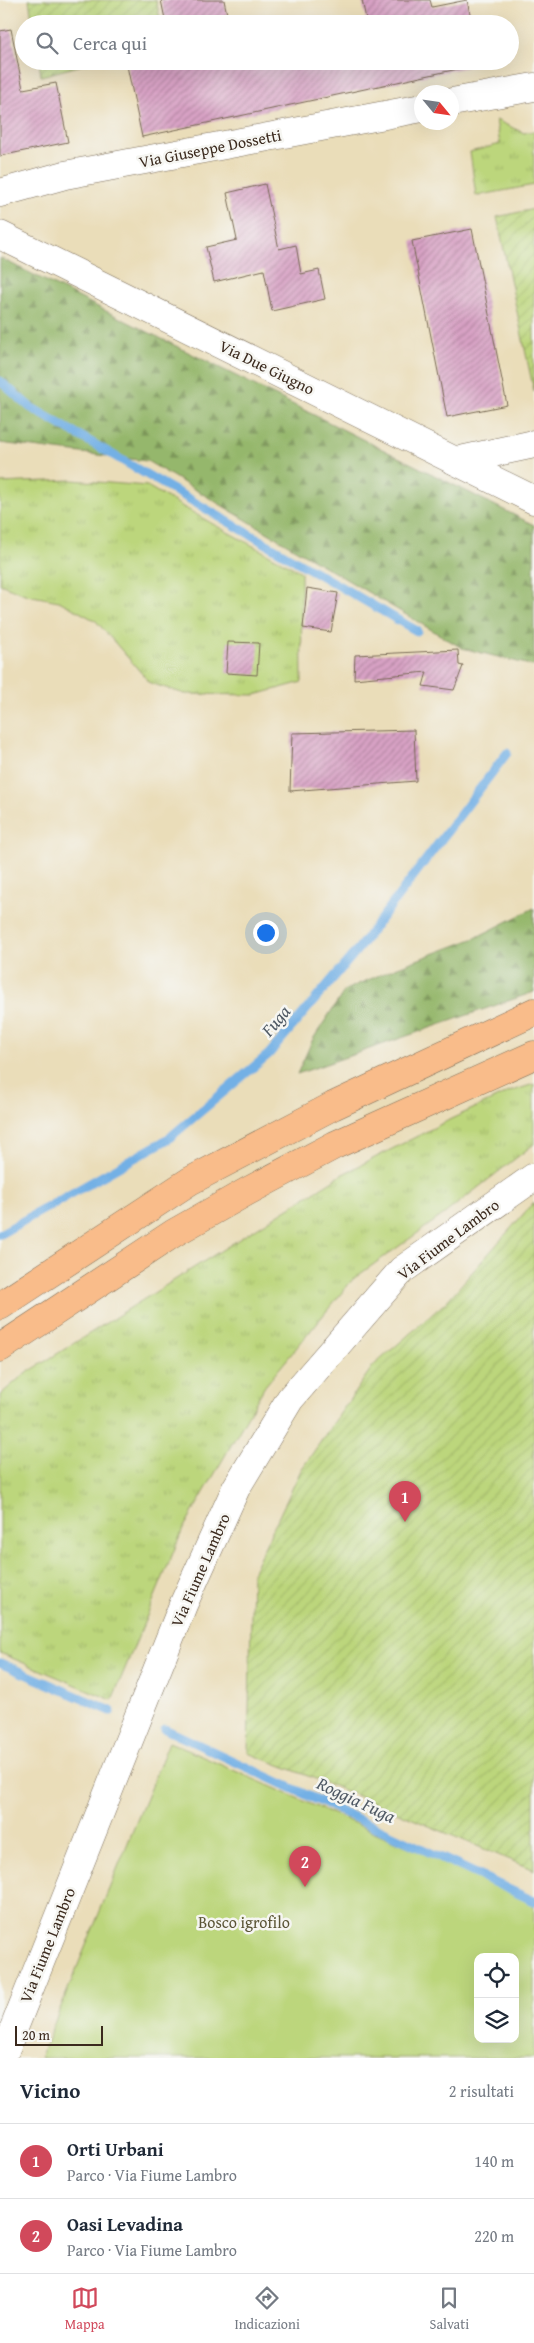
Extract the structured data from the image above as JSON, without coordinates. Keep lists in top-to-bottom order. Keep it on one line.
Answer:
{"streets":{"street":["Via Giuseppe Dossetti","Via Due Giugno","Via Fiume Lambro"]},"water":["Fuga","Roggia Fuga"],"parks":["Bosco igrofilo"],"scale_bar":"20 m","north":"bottom right","page":{"search":"Cerca qui","pins":["1","2"],"scale":"20 m","heading":["Vicino","2 risultati"],"list":[{"mark":"1","name":"Orti Urbani","note":"Parco · Via Fiume Lambro","value":"140 m"},{"mark":"2","name":"Oasi Levadina","note":"Parco · Via Fiume Lambro","value":"220 m"}],"nav":["Mappa","Indicazioni","Salvati"]}}
